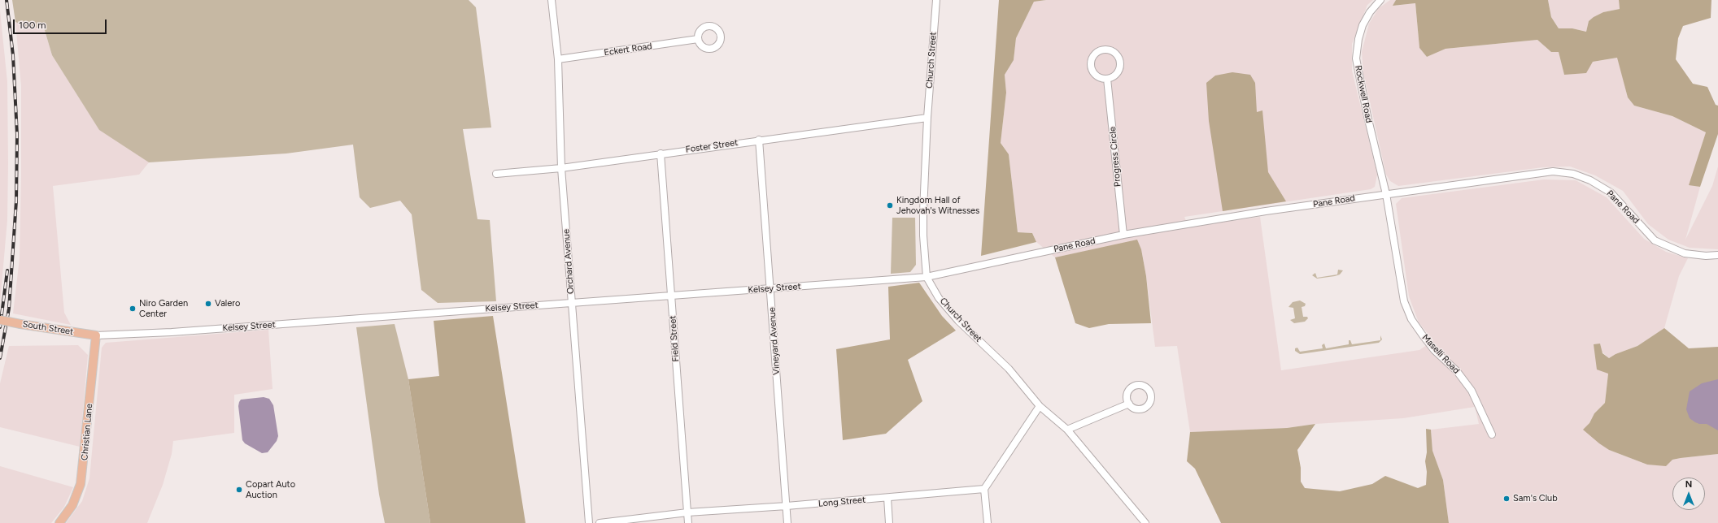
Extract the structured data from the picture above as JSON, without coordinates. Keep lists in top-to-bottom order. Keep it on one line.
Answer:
{"streets":{"main road":["South Street","Christian Lane"],"street":["Eckert Road","Church Street","Rockwell Road","Foster Street","Progress Circle","Pane Road","Orchard Avenue","Kelsey Street","Field Street","Vineyard Avenue","Maselli Road","Long Street"]},"crossings":[["Eckert Road","Orchard Avenue"],["Church Street","Foster Street"],["Church Street","Pane Road"],["Church Street","Kelsey Street"],["Rockwell Road","Pane Road"],["Rockwell Road","Maselli Road"],["Foster Street","Orchard Avenue"],["Foster Street","Field Street"],["Foster Street","Vineyard Avenue"],["Progress Circle","Pane Road"],["Pane Road","Kelsey Street"],["Pane Road","Maselli Road"],["Orchard Avenue","Kelsey Street"],["Kelsey Street","South Street"],["Kelsey Street","Field Street"],["Kelsey Street","Vineyard Avenue"],["Kelsey Street","Christian Lane"],["South Street","Christian Lane"],["Field Street","Long Street"],["Vineyard Avenue","Long Street"]],"places":["Kingdom Hall of Jehovah's Witnesses","Valero","Niro Garden Center","Copart Auto Auction","Sam's Club"],"scale_bar":"100 m","north":"top"}
